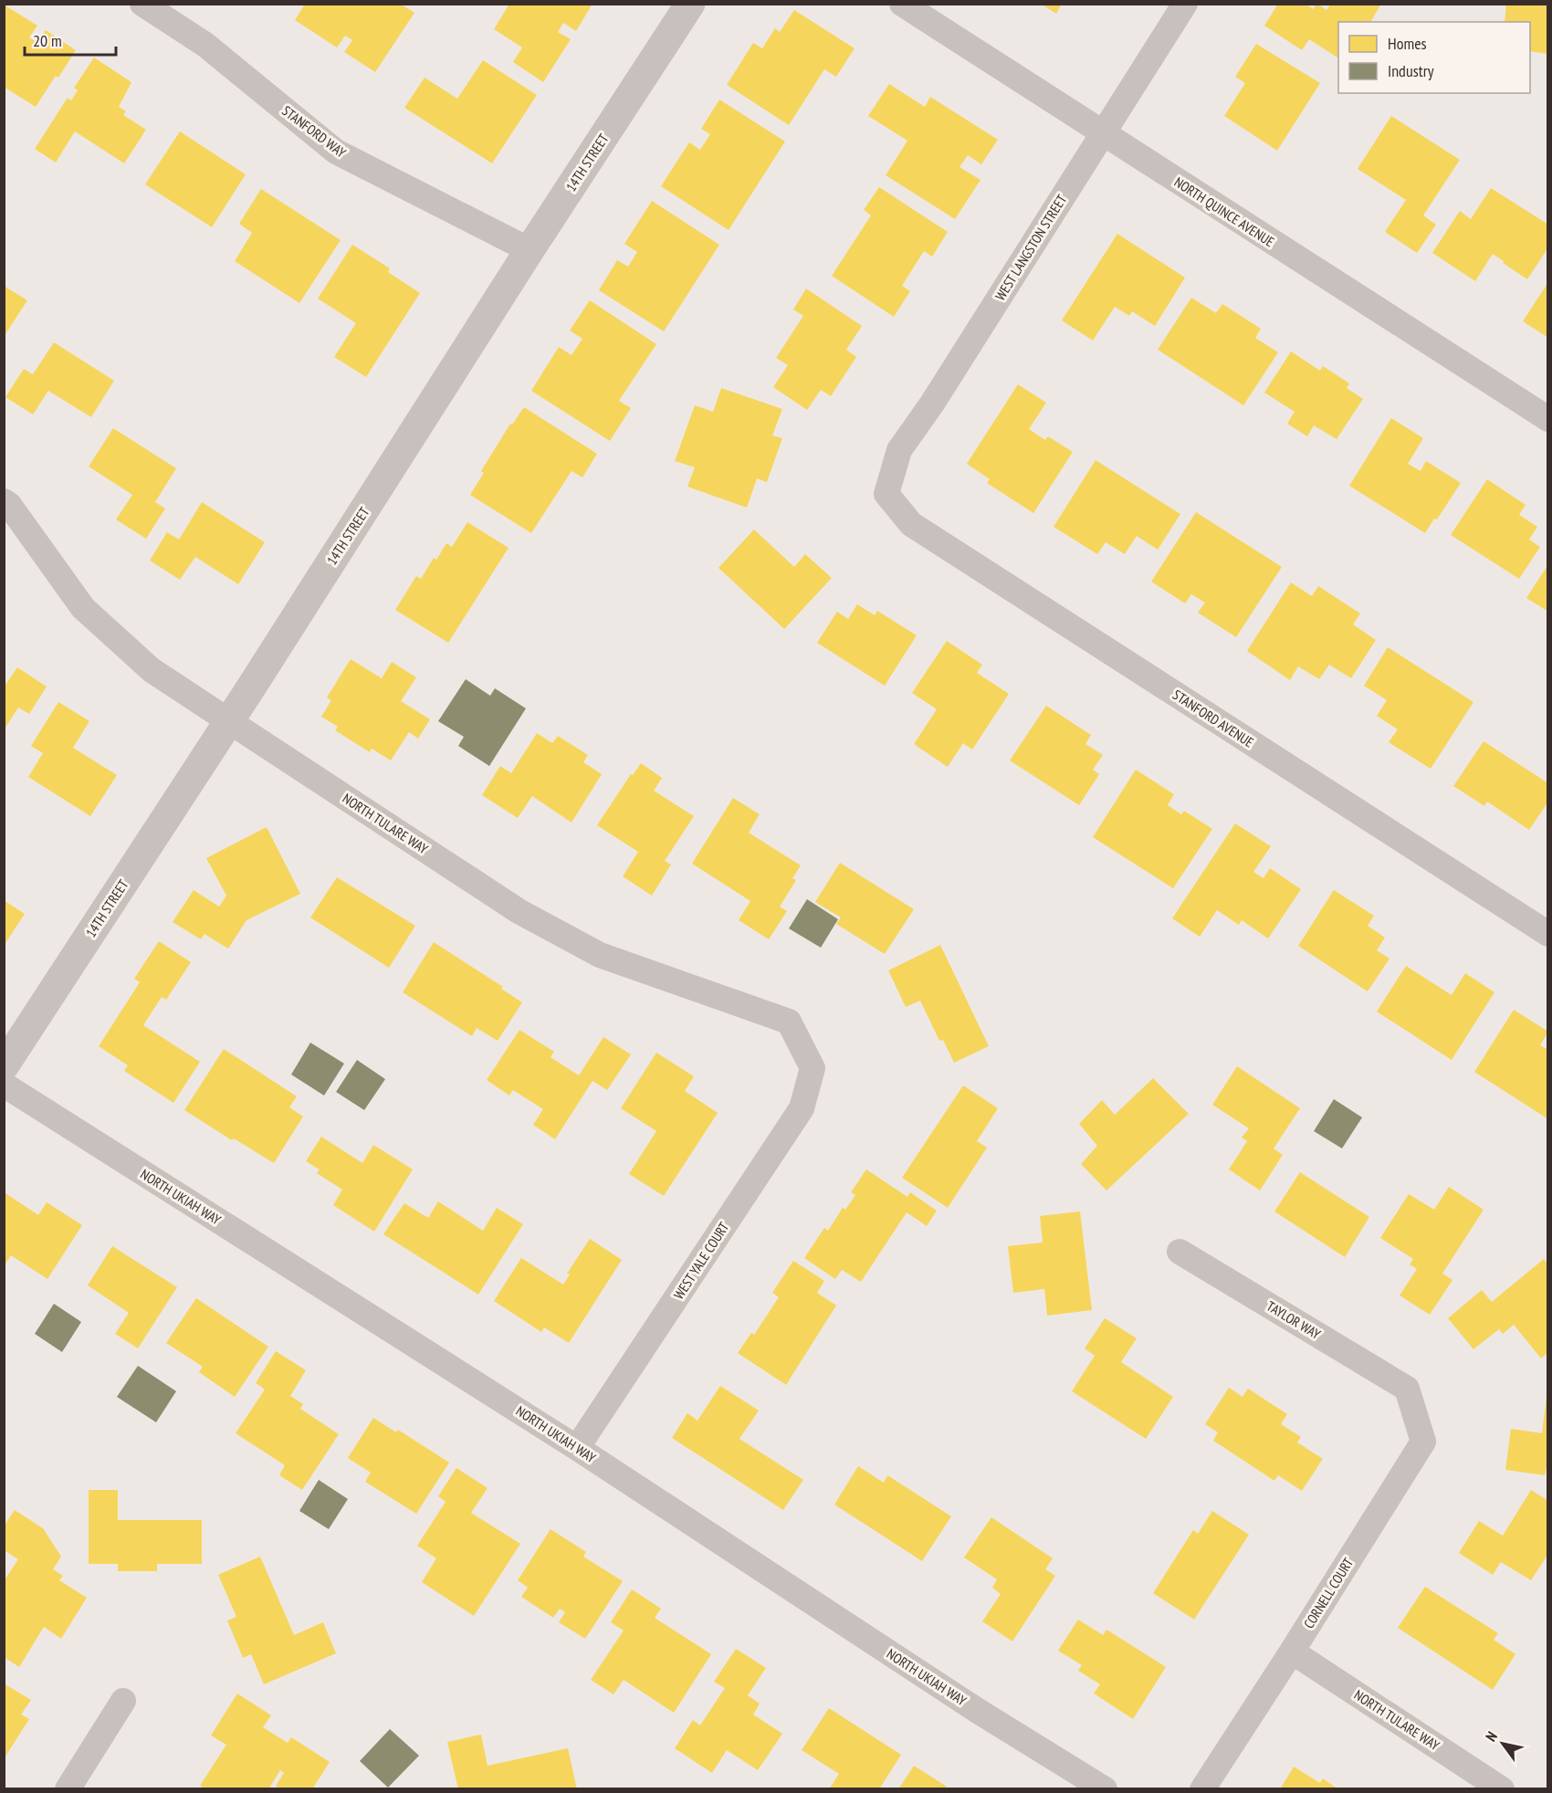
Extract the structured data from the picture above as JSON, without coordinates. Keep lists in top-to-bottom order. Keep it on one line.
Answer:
{"streets":{"street":["STANFORD WAY","14TH STREET","NORTH QUINCE AVENUE","WEST LANGSTON STREET","STANFORD AVENUE","NORTH TULARE WAY","NORTH UKIAH WAY","WEST YALE COURT","TAYLOR WAY","CORNELL COURT"]},"crossings":[["STANFORD WAY","14TH STREET"],["14TH STREET","NORTH TULARE WAY"],["NORTH QUINCE AVENUE","WEST LANGSTON STREET"],["WEST LANGSTON STREET","STANFORD AVENUE"],["NORTH TULARE WAY","WEST YALE COURT"],["NORTH TULARE WAY","CORNELL COURT"],["NORTH UKIAH WAY","WEST YALE COURT"],["TAYLOR WAY","CORNELL COURT"]],"legend":["Homes","Industry"],"scale_bar":"20 m","north":"top left"}
